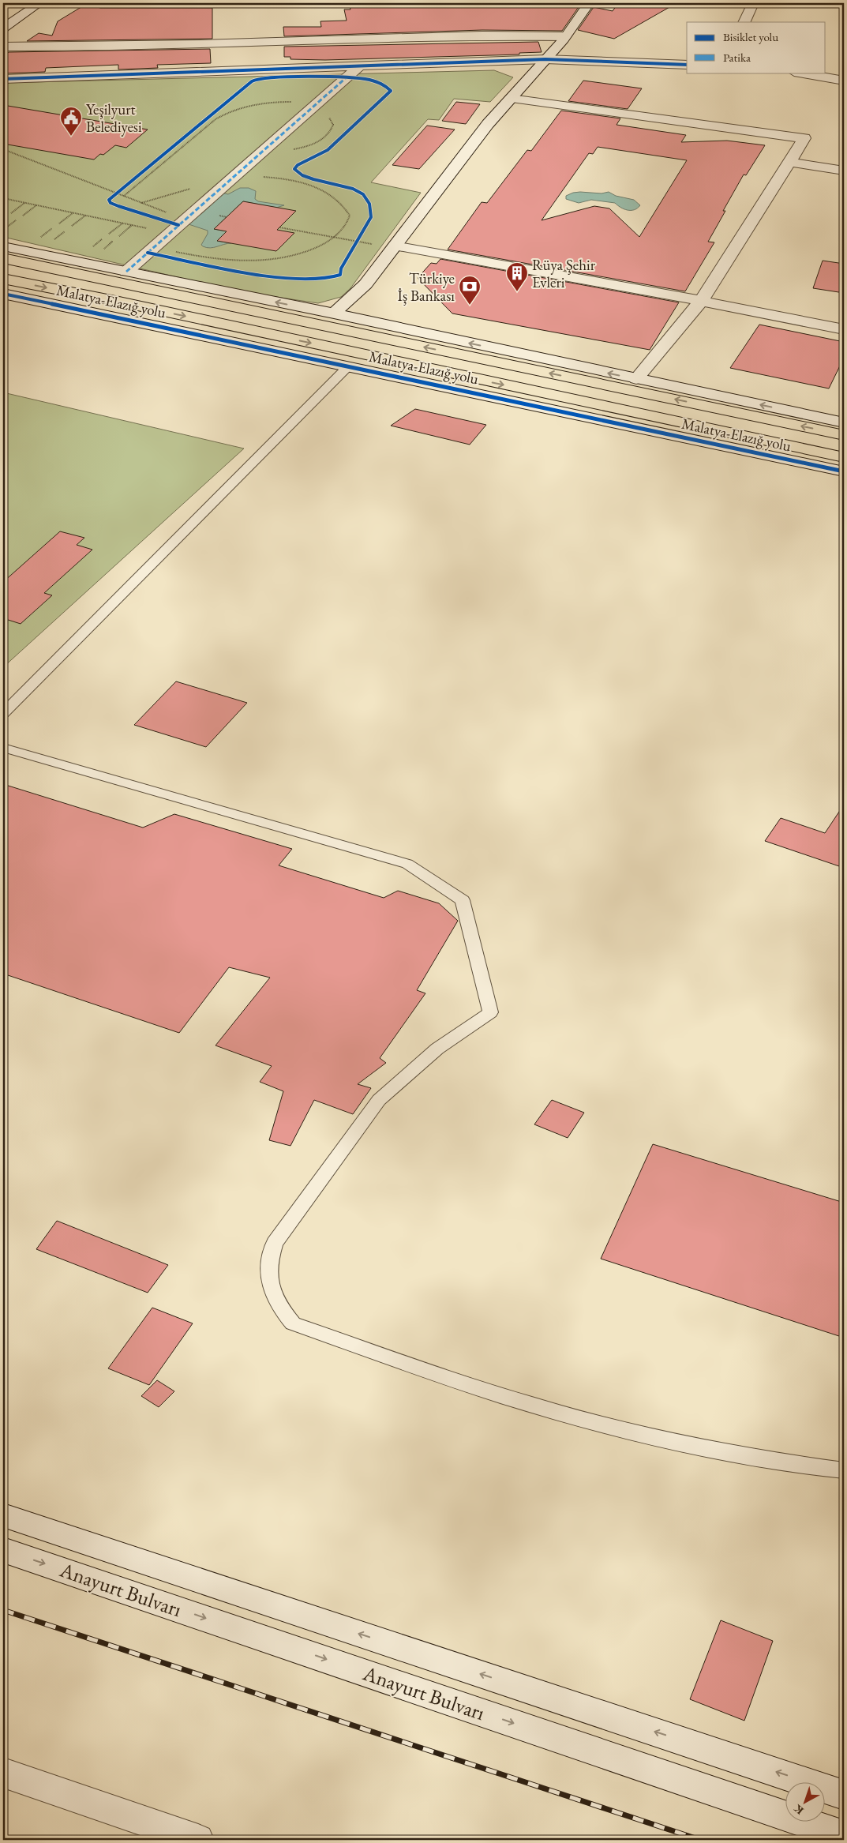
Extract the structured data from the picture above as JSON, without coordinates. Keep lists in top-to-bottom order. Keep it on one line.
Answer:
{"streets":{"highway":["Malatya-Elazığ yolu"],"street":["Anayurt Bulvarı"]},"places":{"public building":["Yeşilyurt Belediyesi"],"building":["Rüya Şehir Evleri"],"bank":["Türkiye İş Bankası"]},"legend":["Bisiklet yolu","Patika"],"north":"bottom left"}
